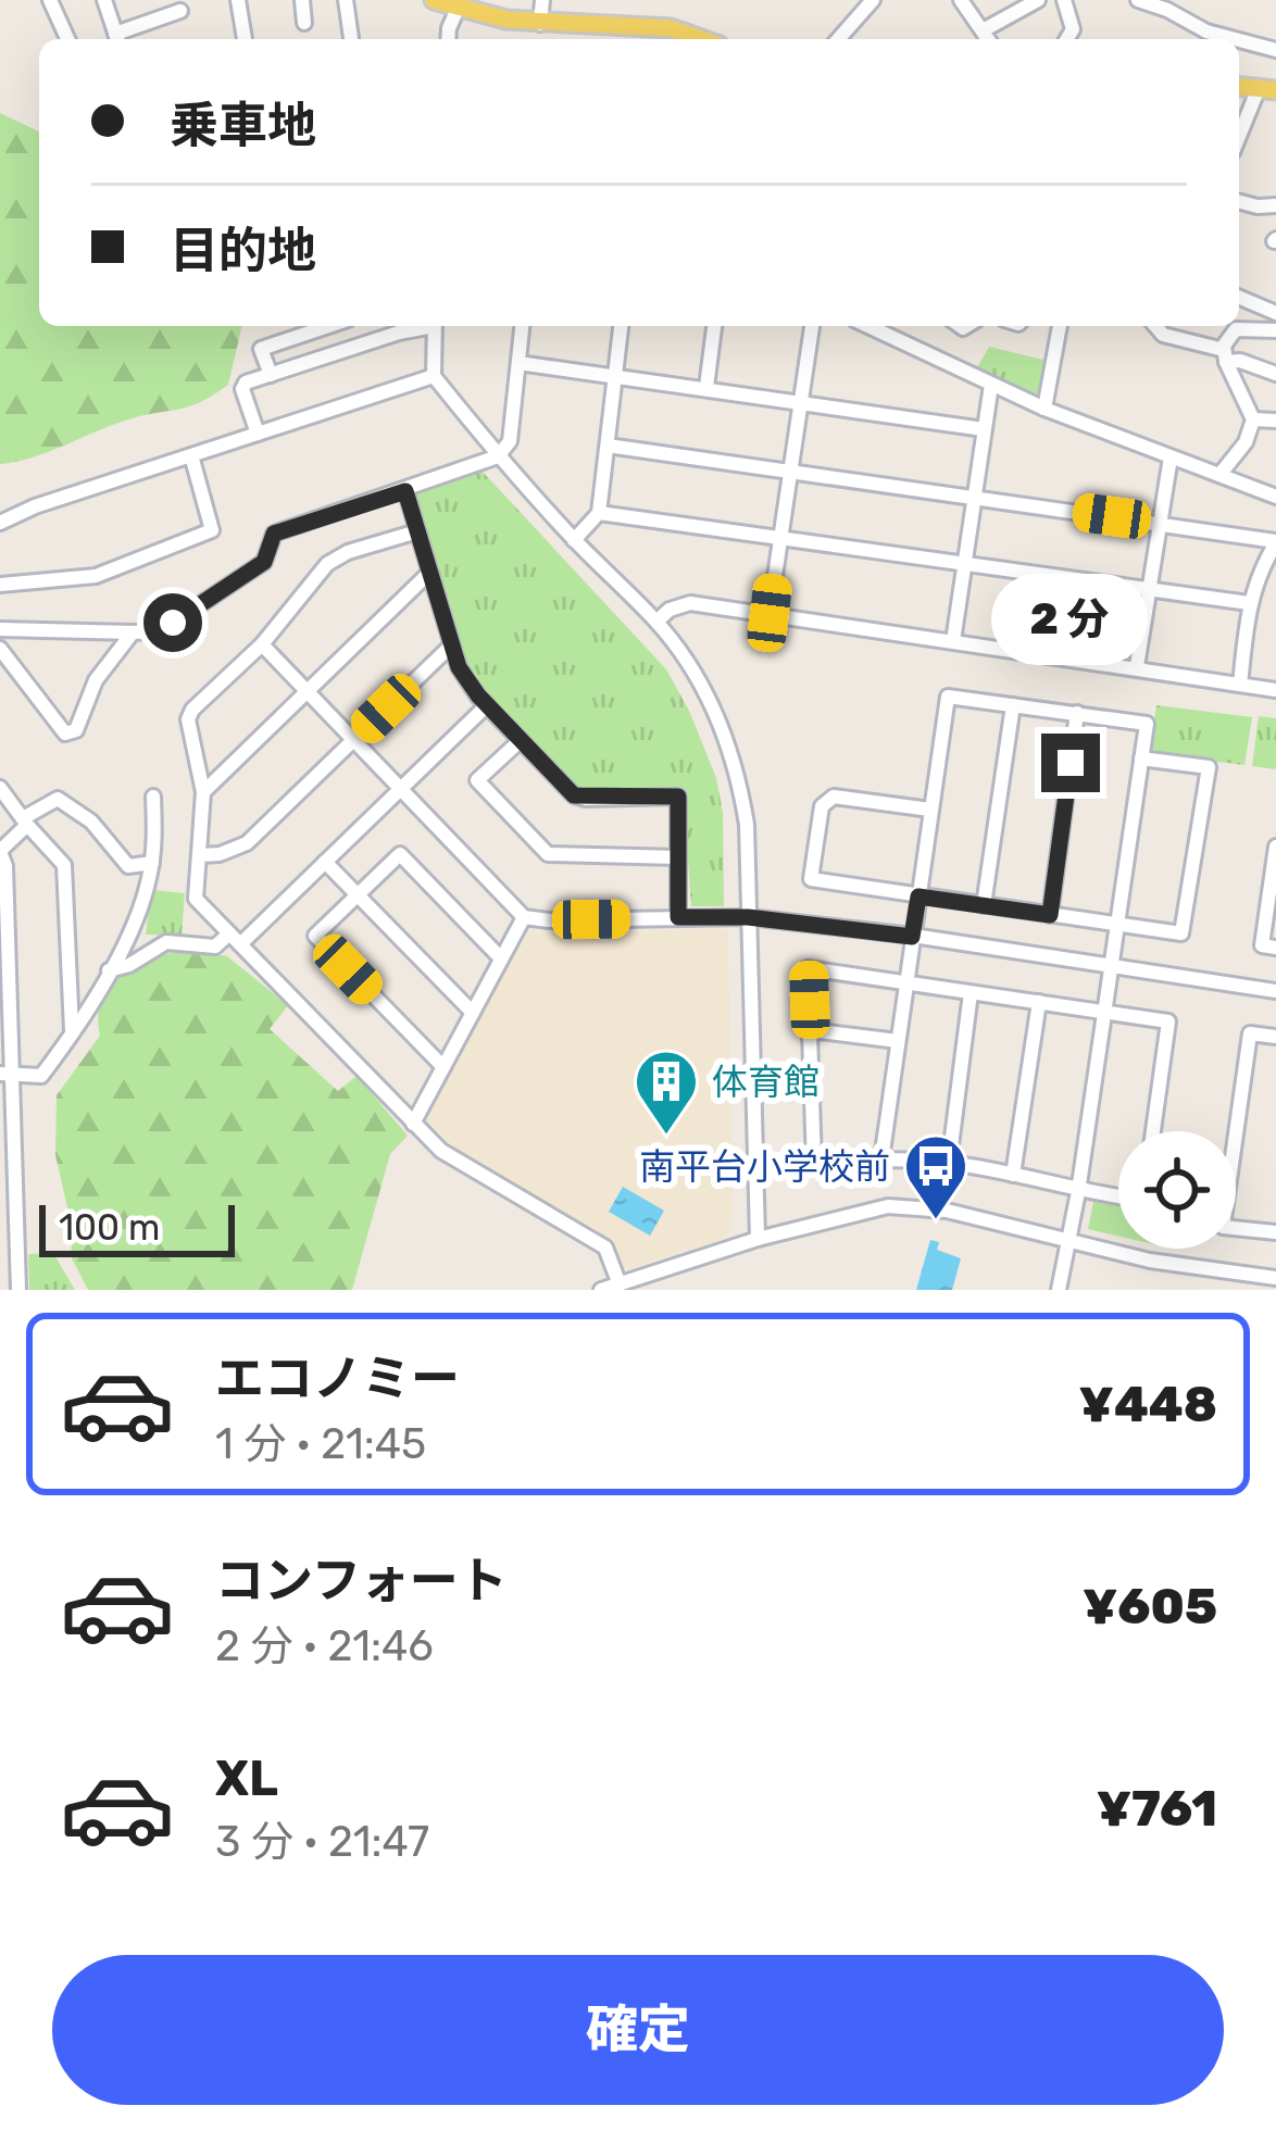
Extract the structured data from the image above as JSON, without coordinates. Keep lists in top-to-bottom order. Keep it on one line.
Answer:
{"places":{"building":["体育館"],"bus stop":["南平台小学校前"]},"scale_bar":"100 m","page":{"banner":["乗車地","目的地"],"bubble":"2 分","scale":"100 m","list":[{"name":"エコノミー","note":"1 分 · 21:45","value":"¥448"},{"name":"コンフォート","note":"2 分 · 21:46","value":"¥605"},{"name":"XL","note":"3 分 · 21:47","value":"¥761"}],"buttons":"確定"}}
